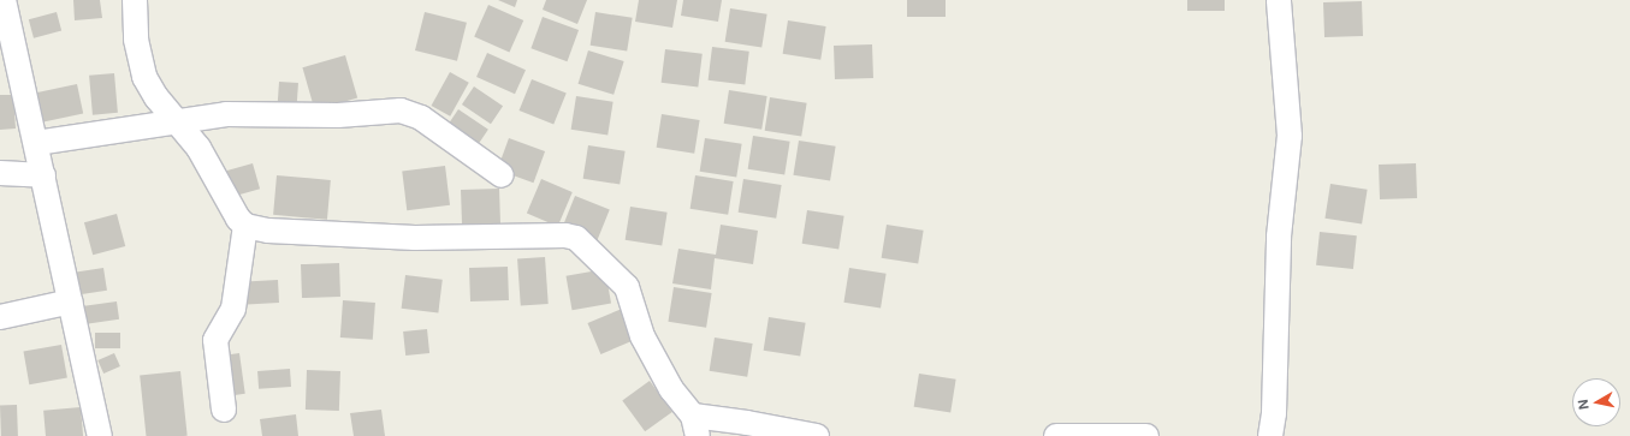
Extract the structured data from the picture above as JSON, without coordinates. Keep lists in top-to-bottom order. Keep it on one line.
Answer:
{"north":"left"}
